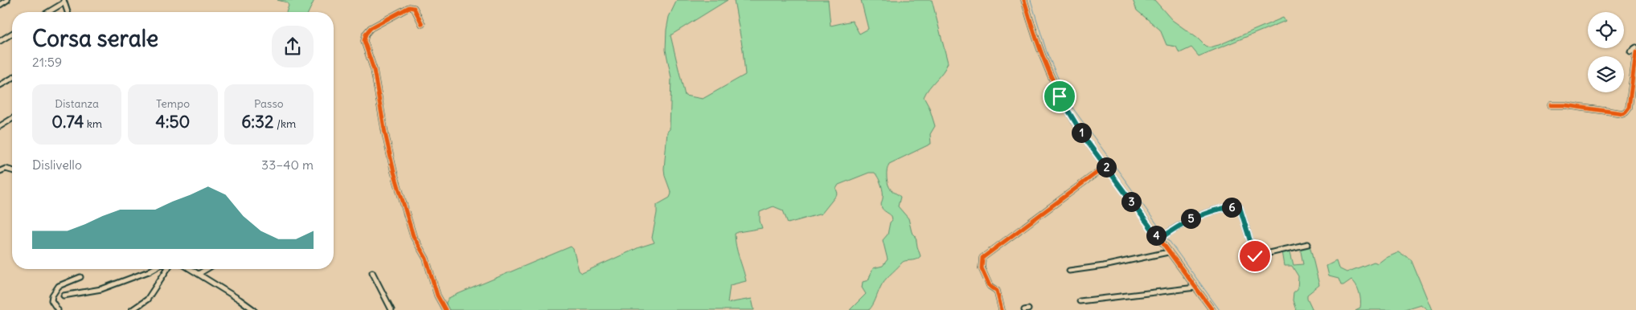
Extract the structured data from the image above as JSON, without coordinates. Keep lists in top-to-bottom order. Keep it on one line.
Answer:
{"page":{"heading":["Corsa serale","21:59"],"stats":[["Distanza","0.74 km"],["Tempo","4:50"],["Passo","6:32 /km"]],"pins":["1","2","3","6","5","4"],"chart":["Dislivello","33–40 m"]}}
